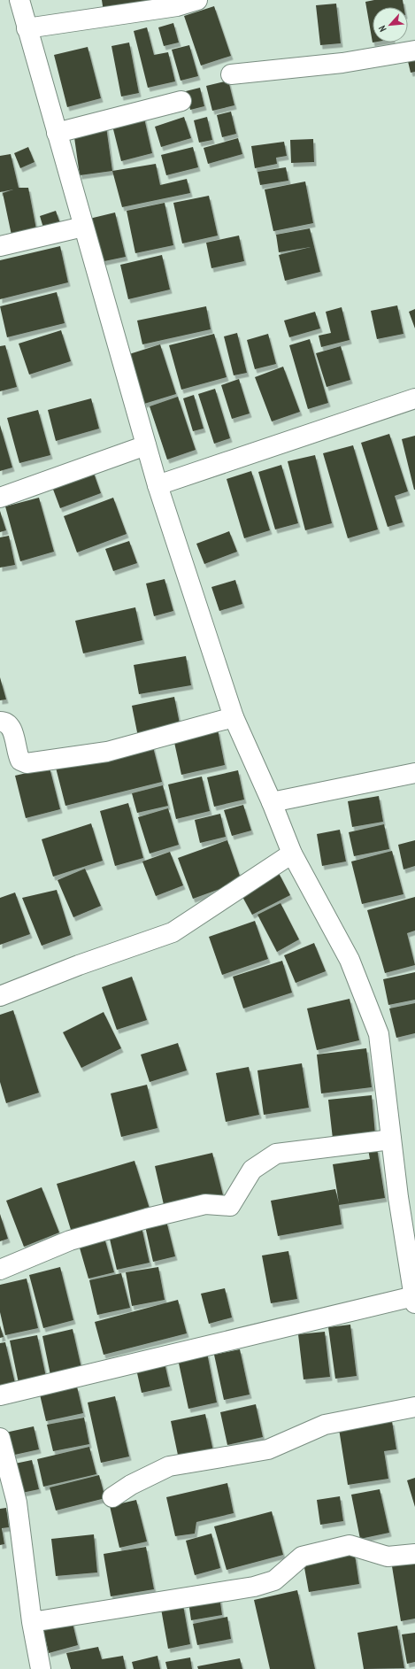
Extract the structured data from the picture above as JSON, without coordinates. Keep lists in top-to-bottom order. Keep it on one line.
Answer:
{"north":"bottom left"}
